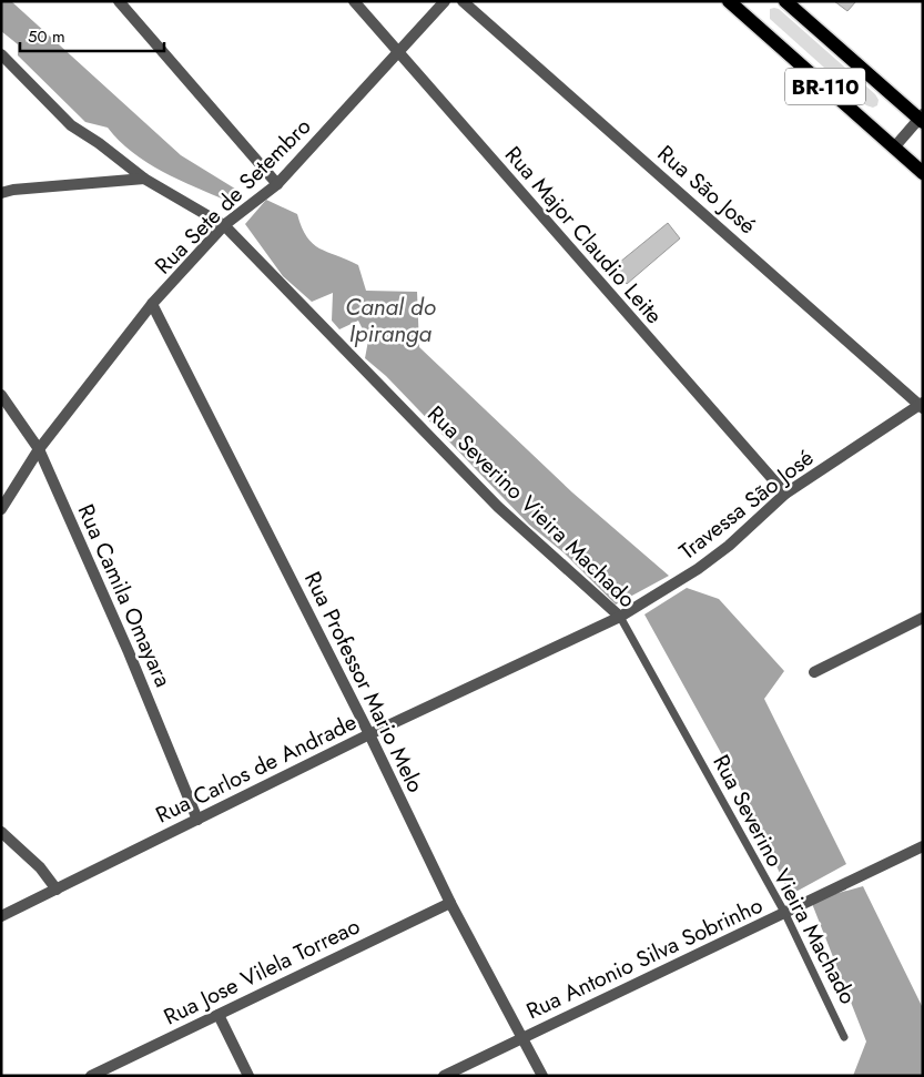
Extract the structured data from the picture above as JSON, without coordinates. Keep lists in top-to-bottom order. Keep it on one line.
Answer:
{"streets":{"main road":["BR-110"],"street":["Rua São José","Rua Sete de Setembro","Rua Major Claudio Leite","Travessa São José","Rua Severino Vieira Machado","Rua Camila Omayara","Rua Professor Mario Melo","Rua Carlos de Andrade","Rua Antonio Silva Sobrinho","Rua Jose Vilela Torreao"]},"crossings":[["Rua São José","Travessa São José"],["Rua Sete de Setembro","Rua Major Claudio Leite"],["Rua Sete de Setembro","Rua Severino Vieira Machado"],["Rua Sete de Setembro","Rua Camila Omayara"],["Rua Sete de Setembro","Rua Professor Mario Melo"],["Rua Major Claudio Leite","Travessa São José"],["Travessa São José","Rua Severino Vieira Machado"],["Travessa São José","Rua Carlos de Andrade"],["Rua Severino Vieira Machado","Rua Carlos de Andrade"],["Rua Severino Vieira Machado","Rua Antonio Silva Sobrinho"],["Rua Camila Omayara","Rua Carlos de Andrade"],["Rua Professor Mario Melo","Rua Carlos de Andrade"],["Rua Professor Mario Melo","Rua Antonio Silva Sobrinho"],["Rua Professor Mario Melo","Rua Jose Vilela Torreao"]],"water":["Canal do Ipiranga"],"scale_bar":"50 m"}
